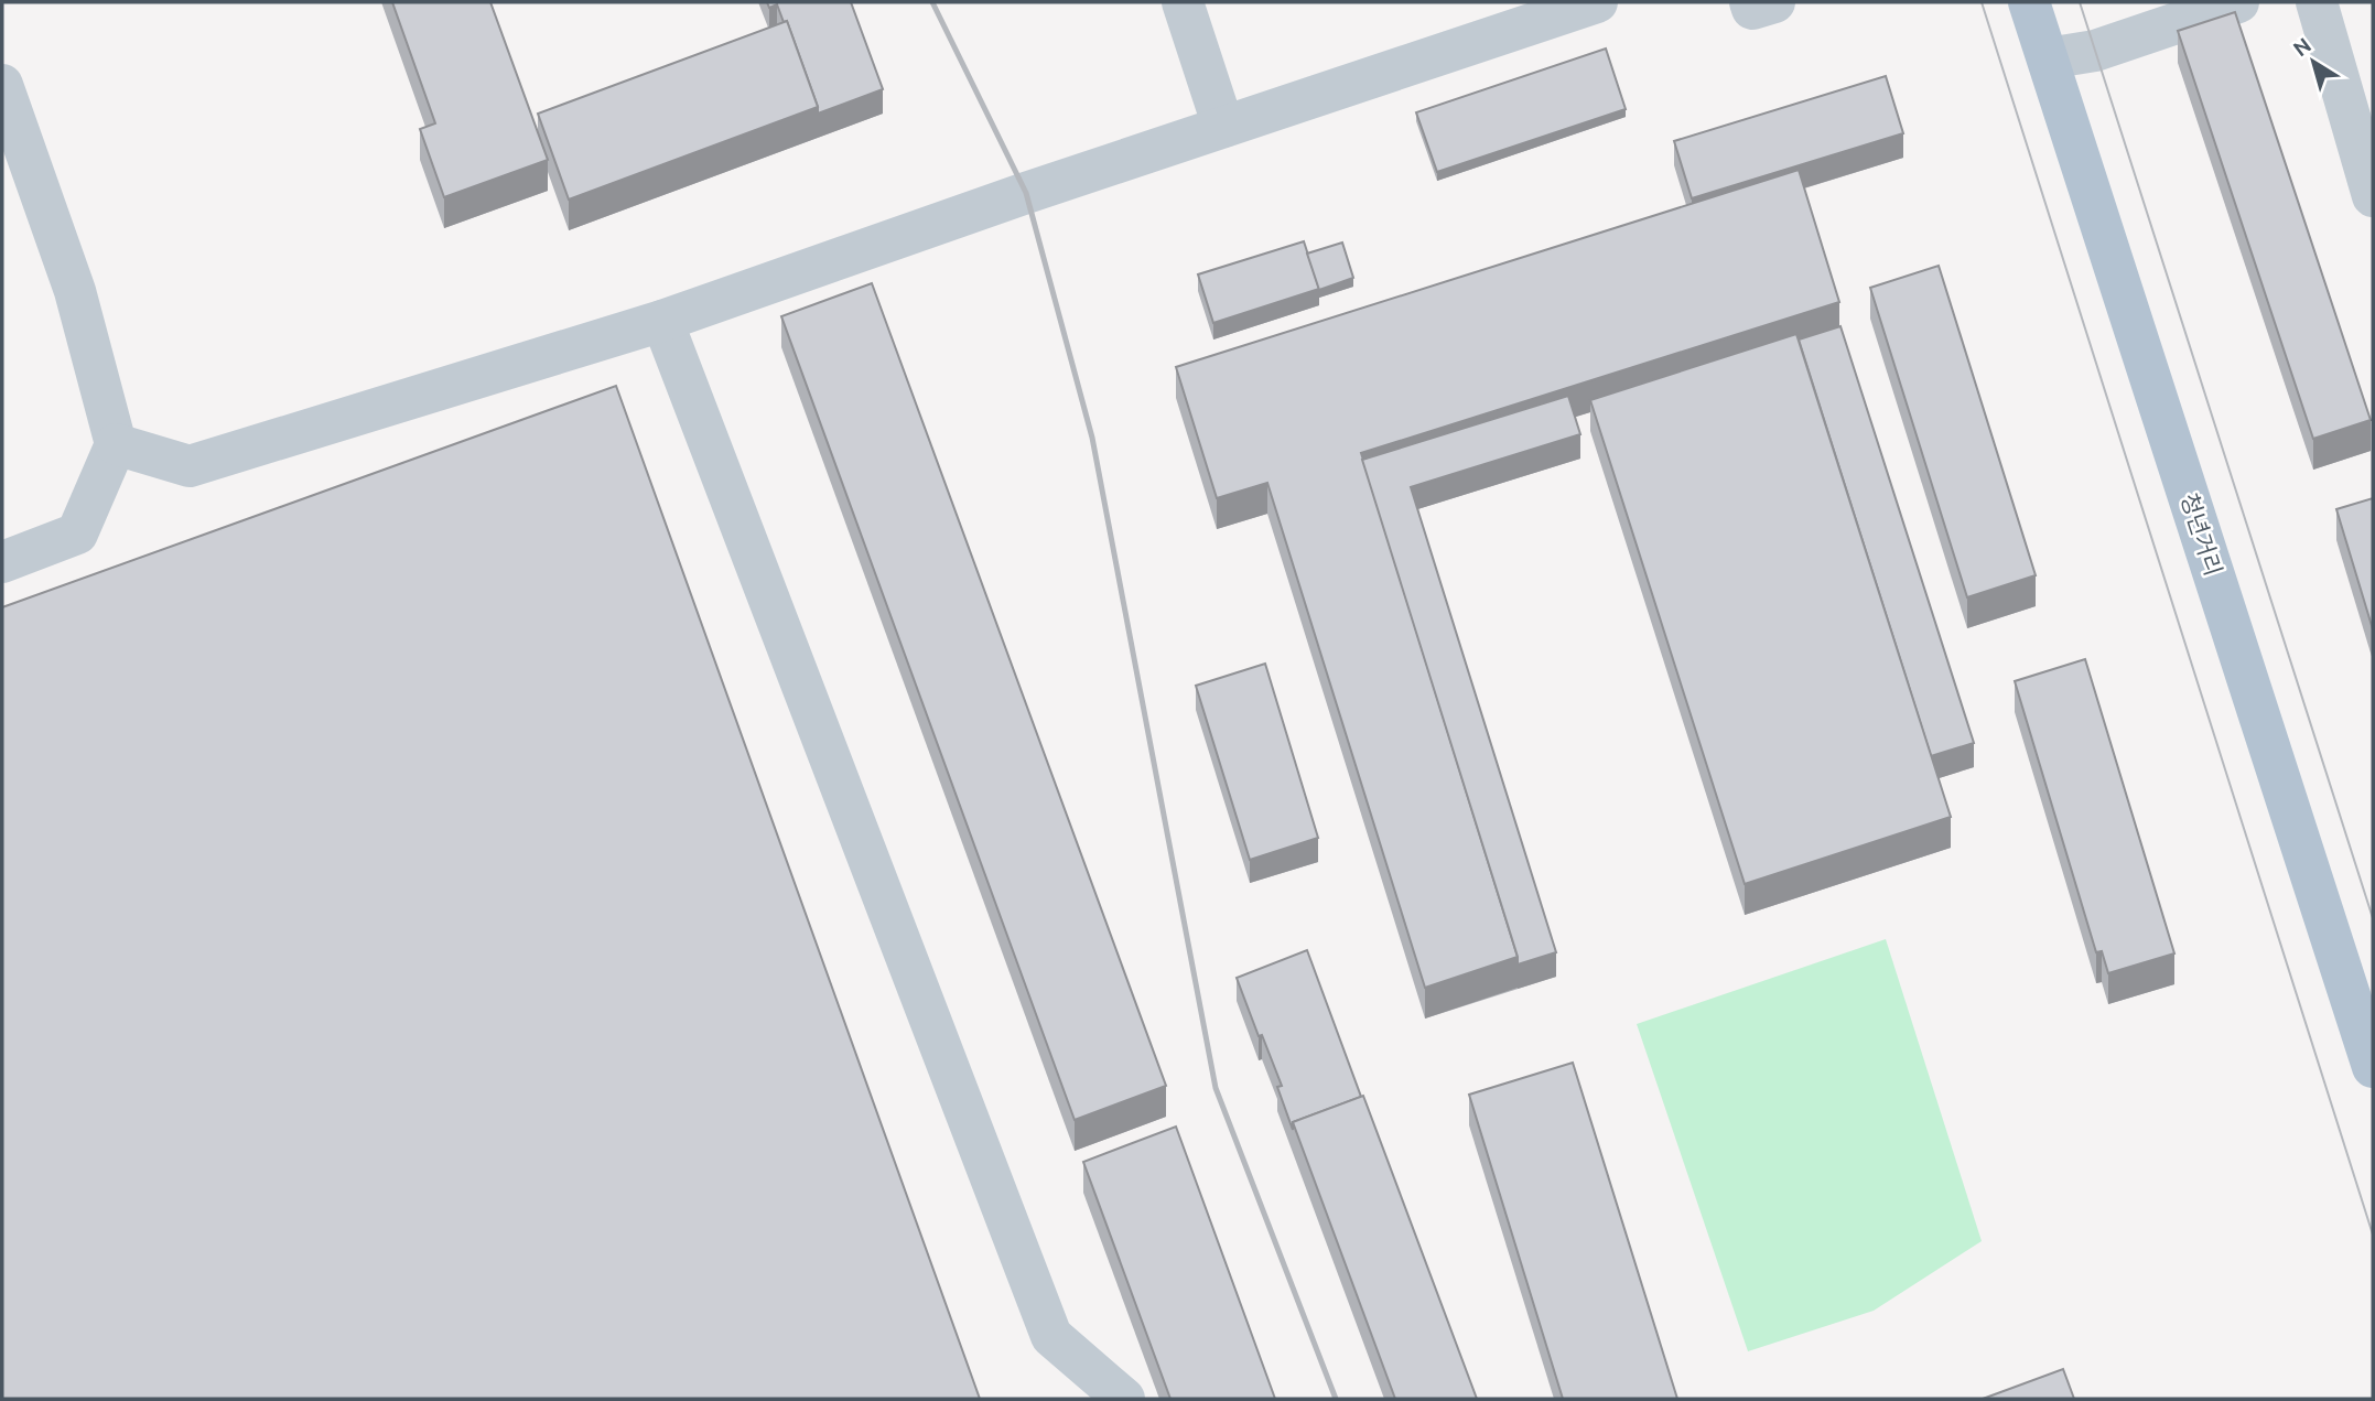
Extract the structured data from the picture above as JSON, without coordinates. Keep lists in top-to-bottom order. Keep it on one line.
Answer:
{"streets":{"main road":["청년거리"]},"north":"top left"}
